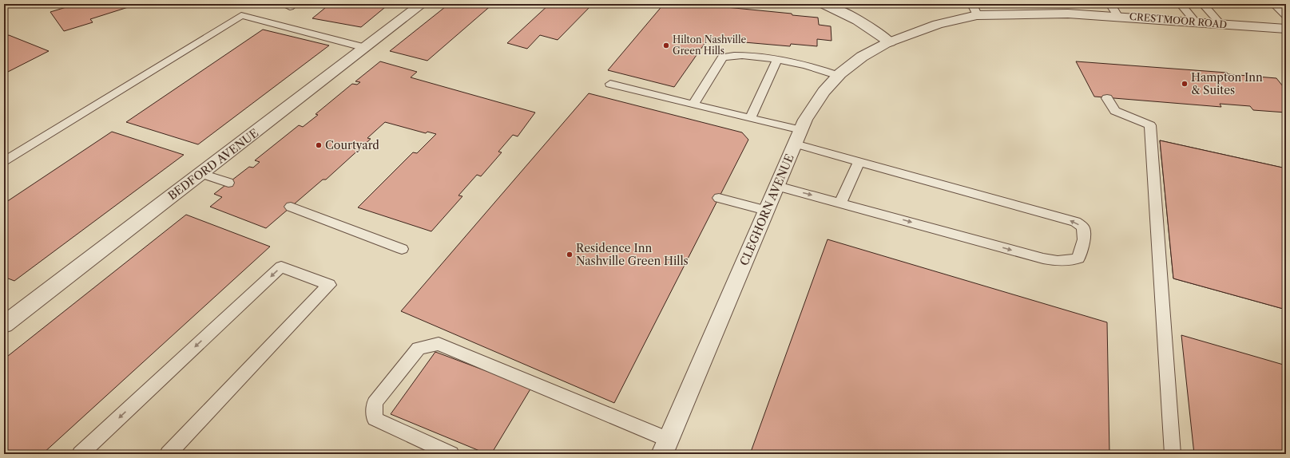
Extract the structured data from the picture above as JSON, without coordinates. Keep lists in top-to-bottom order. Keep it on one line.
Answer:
{"streets":{"street":["CRESTMOOR ROAD","BEDFORD AVENUE","CLEGHORN AVENUE"]},"crossings":[["CRESTMOOR ROAD","CLEGHORN AVENUE"]],"places":["Hilton Nashville Green Hills","Hampton Inn & Suites","Courtyard","Residence Inn Nashville Green Hills"]}
